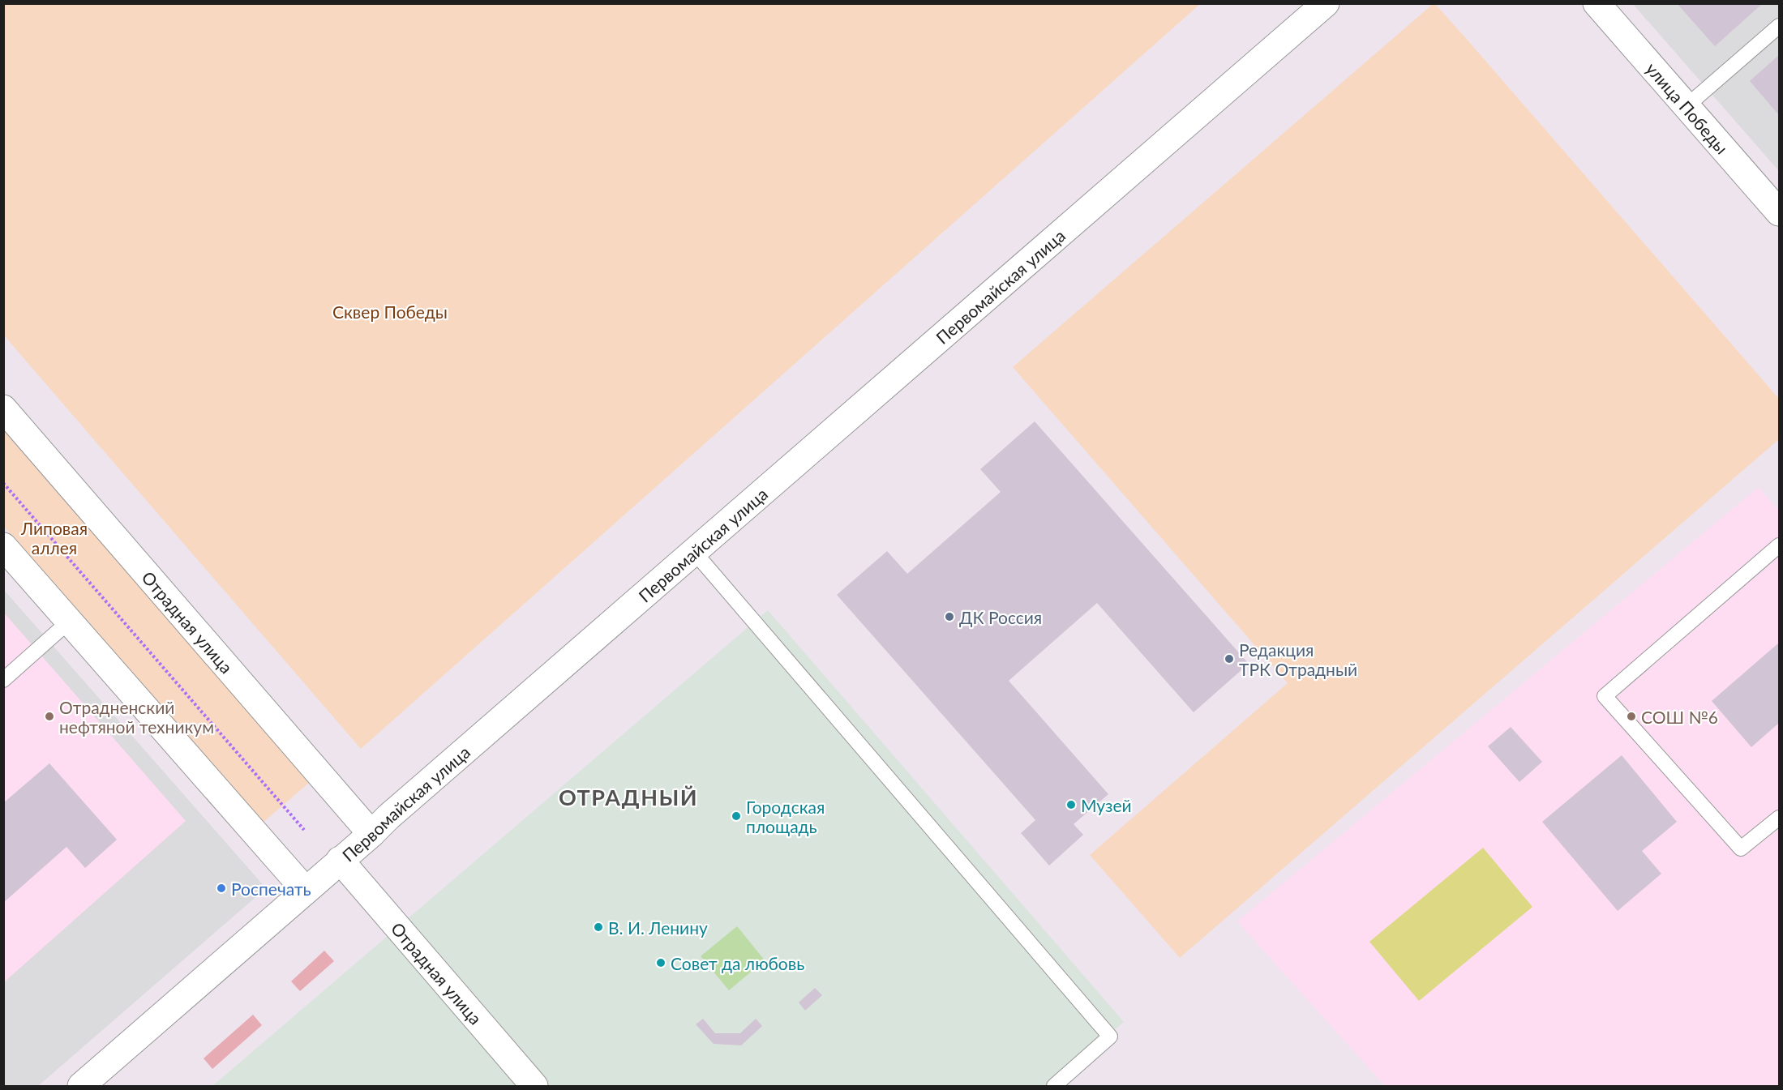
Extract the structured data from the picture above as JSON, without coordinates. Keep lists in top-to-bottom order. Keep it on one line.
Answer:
{"streets":{"street":["улица Победы","Первомайская улица","Отрадная улица"]},"crossings":[["Первомайская улица","Отрадная улица"]],"districts":["ОТРАДНЫЙ"],"parks":["Сквер Победы","Липовая аллея"],"places":["ДК Россия","Редакция ТРК Отрадный","Отрадненский нефтяной техникум","СОШ №6","Музей","Городская площадь","Роспечать","В. И. Ленину","Совет да любовь"]}
